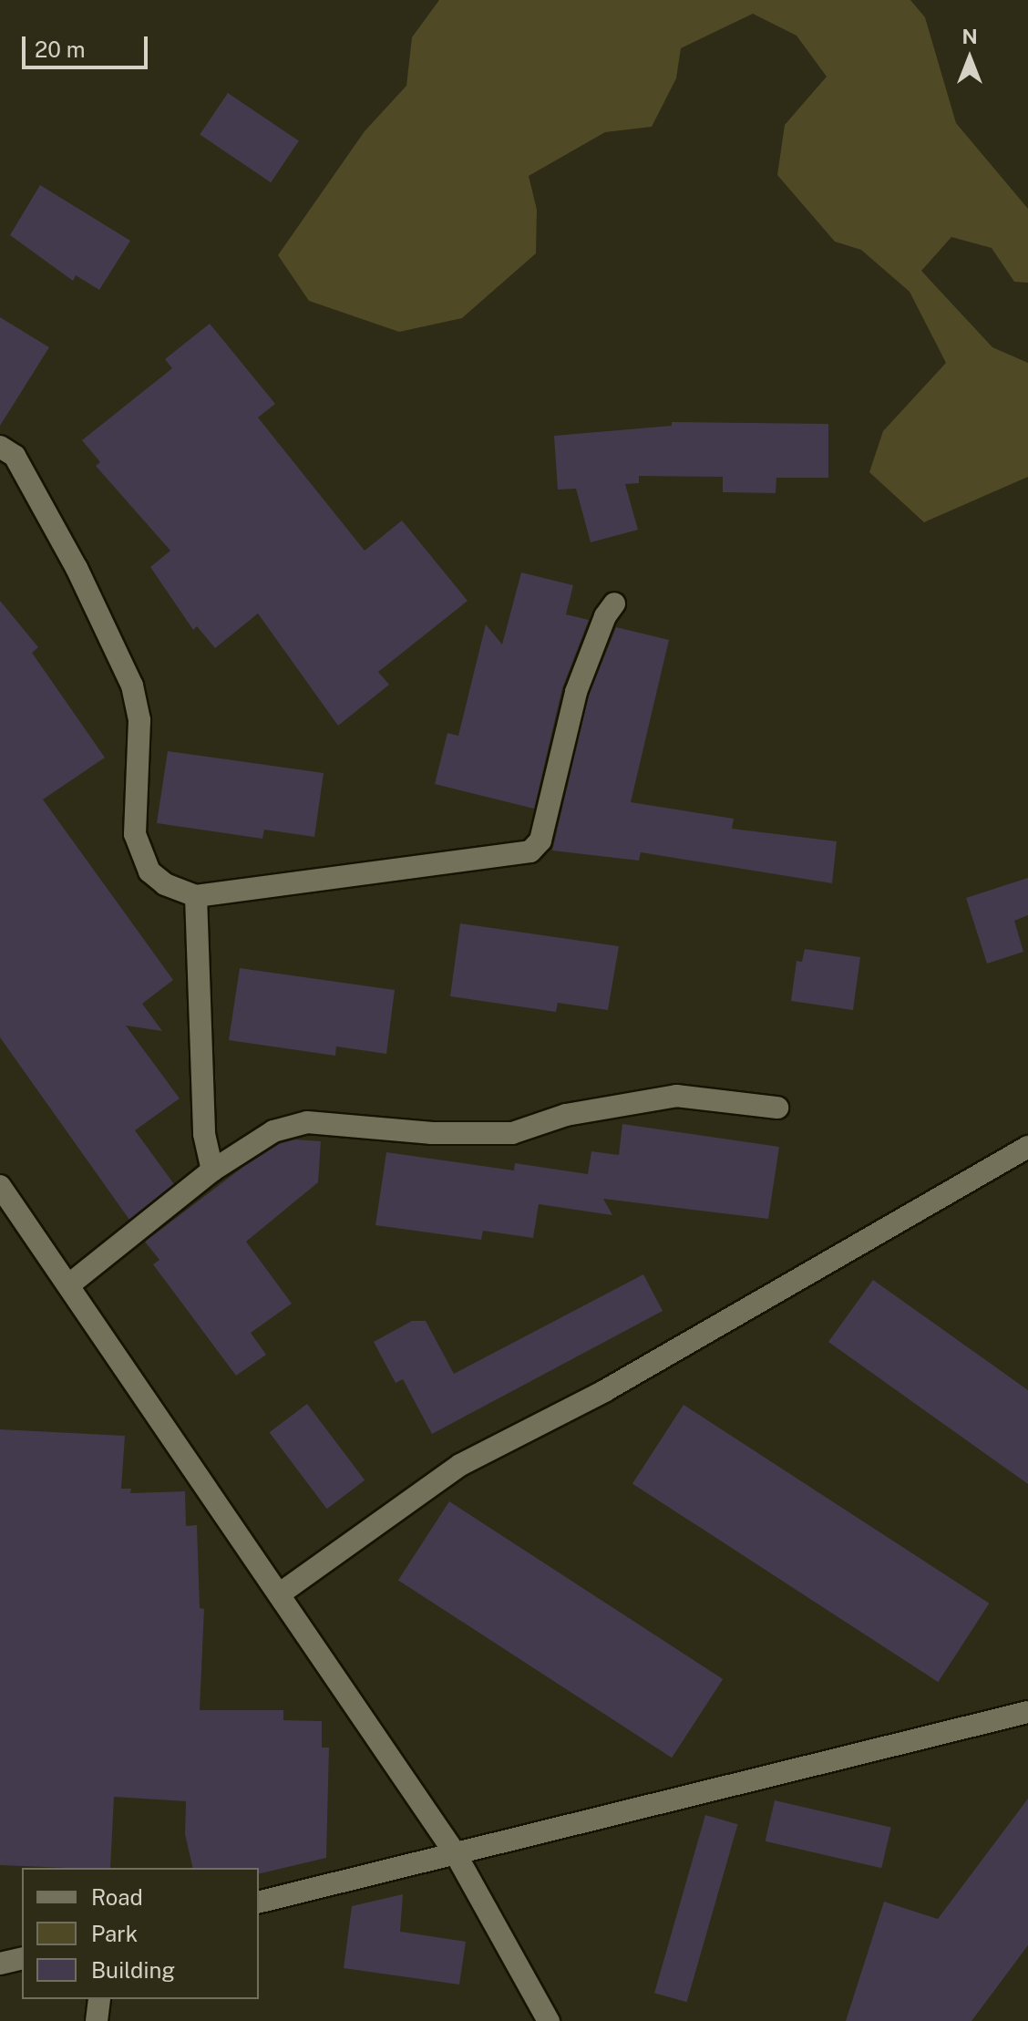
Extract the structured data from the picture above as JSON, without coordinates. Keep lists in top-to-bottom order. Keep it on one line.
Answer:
{"legend":["Road","Park","Building"],"scale_bar":"20 m","north":"top"}
